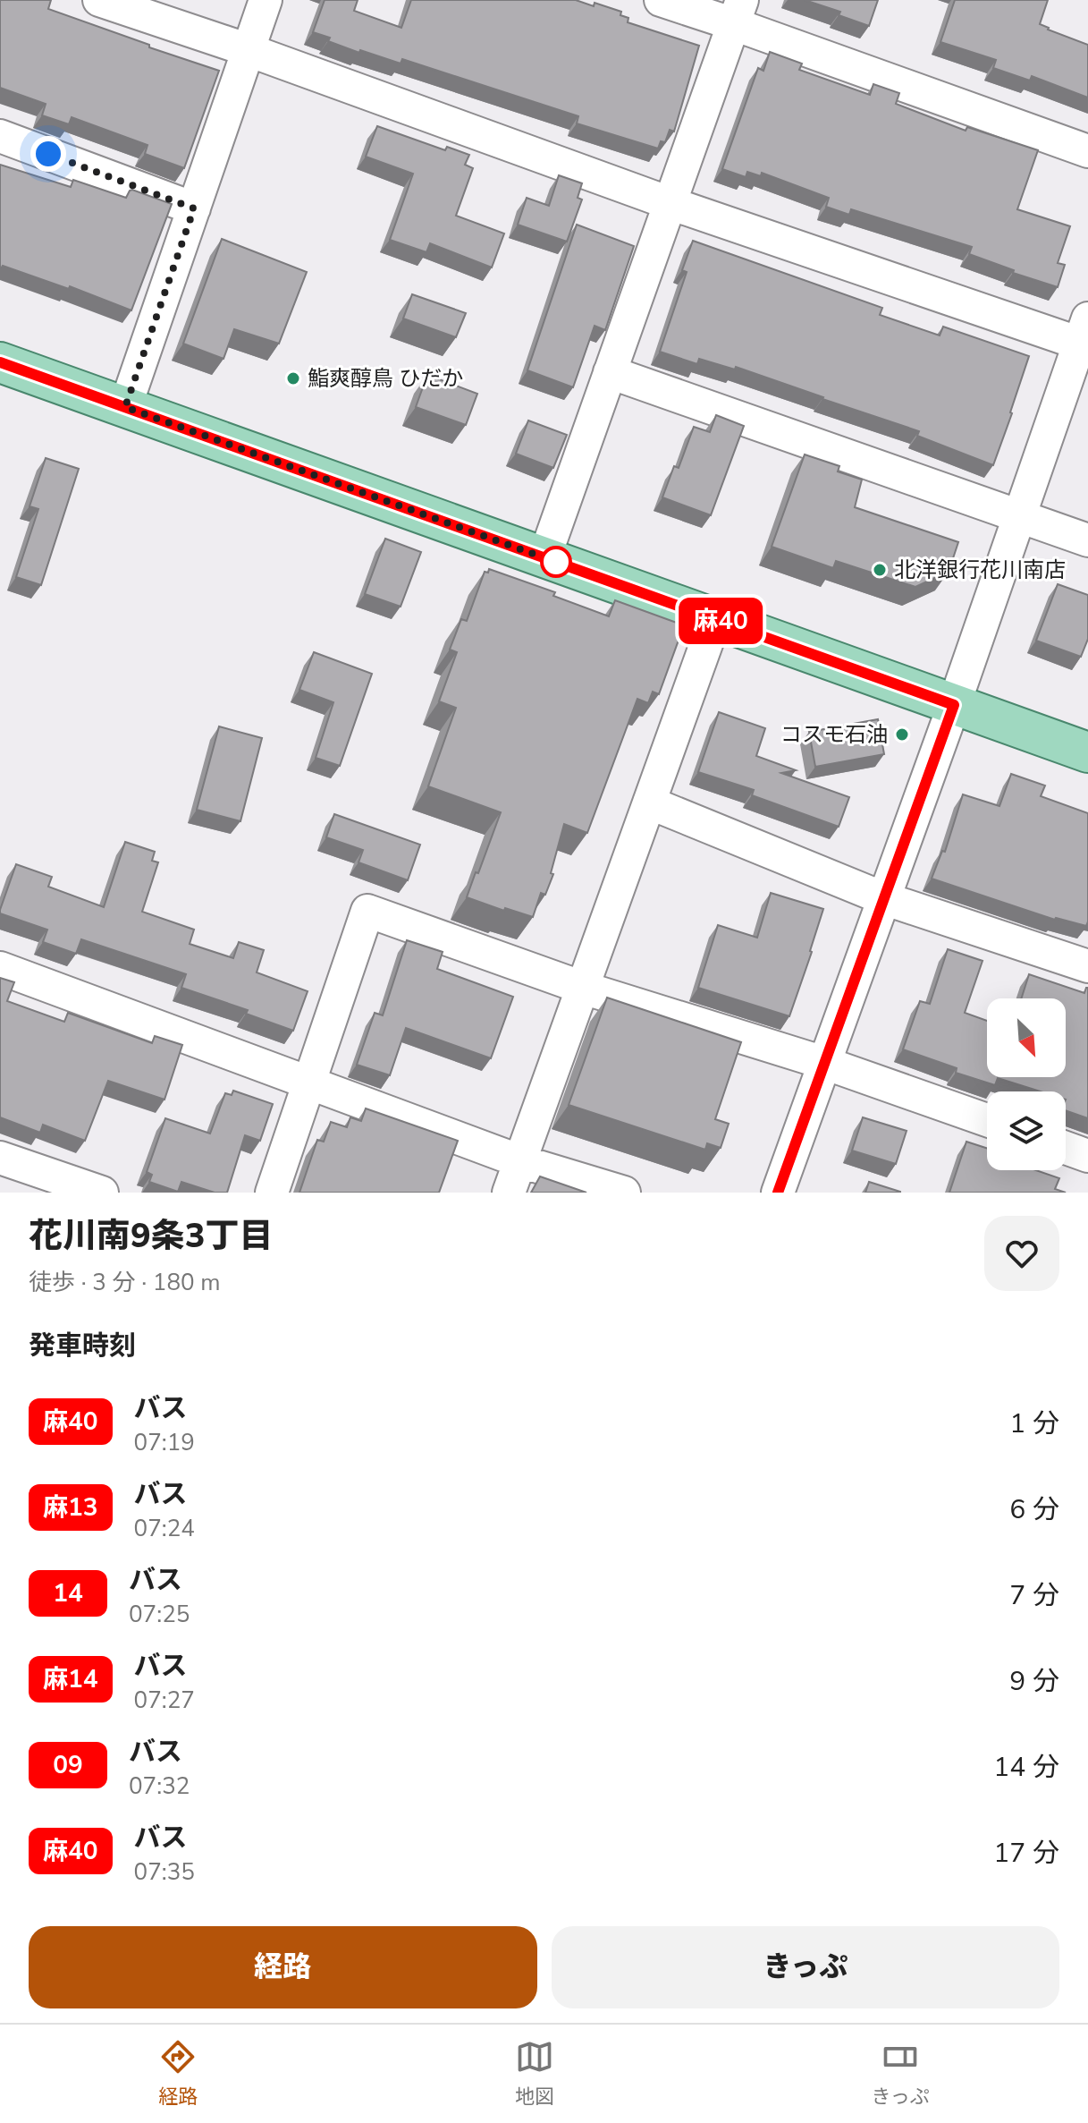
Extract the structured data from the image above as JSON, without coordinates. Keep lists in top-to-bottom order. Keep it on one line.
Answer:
{"places":["鮨爽醇鳥 ひだか","北洋銀行花川南店","コスモ石油"],"lines":["bus line 麻40"],"north":"bottom right","page":{"on_map":"麻40","heading":[["花川南9条3丁目","徒歩 · 3 分 · 180 m"],"発車時刻"],"list":[{"mark":"麻40","name":"バス","note":"07:19","value":"1 分"},{"mark":"麻13","name":"バス","note":"07:24","value":"6 分"},{"mark":"14","name":"バス","note":"07:25","value":"7 分"},{"mark":"麻14","name":"バス","note":"07:27","value":"9 分"},{"mark":"09","name":"バス","note":"07:32","value":"14 分"},{"mark":"麻40","name":"バス","note":"07:35","value":"17 分"}],"buttons":["経路","きっぷ"],"tabs":["経路","地図","きっぷ"]}}
